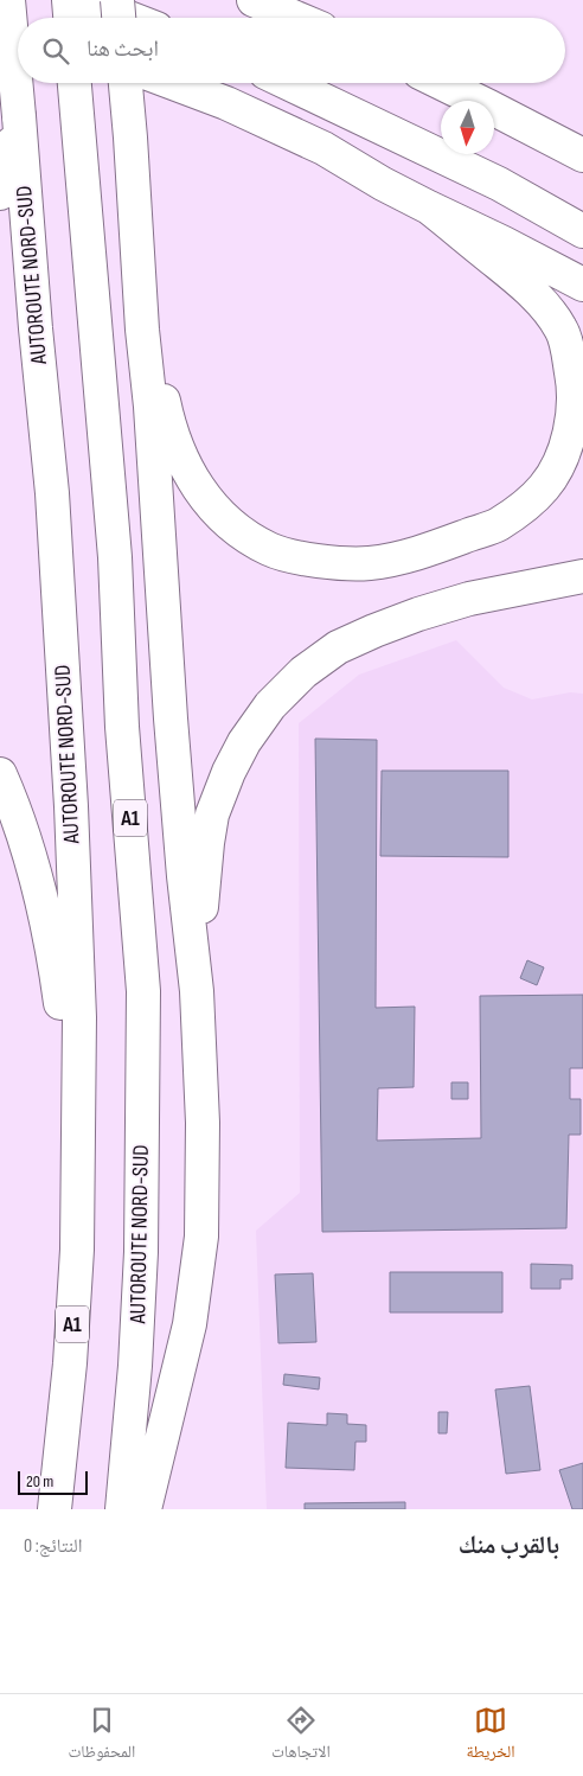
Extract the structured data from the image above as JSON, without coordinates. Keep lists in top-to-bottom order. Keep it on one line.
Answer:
{"streets":{"highway":["AUTOROUTE NORD-SUD","A1"]},"scale_bar":"20 m","north":"bottom","page":{"search":"ابحث هنا","scale":"20 m","heading":["بالقرب منك","النتائج: 0"],"nav":["الخريطة","الاتجاهات","المحفوظات"]}}
